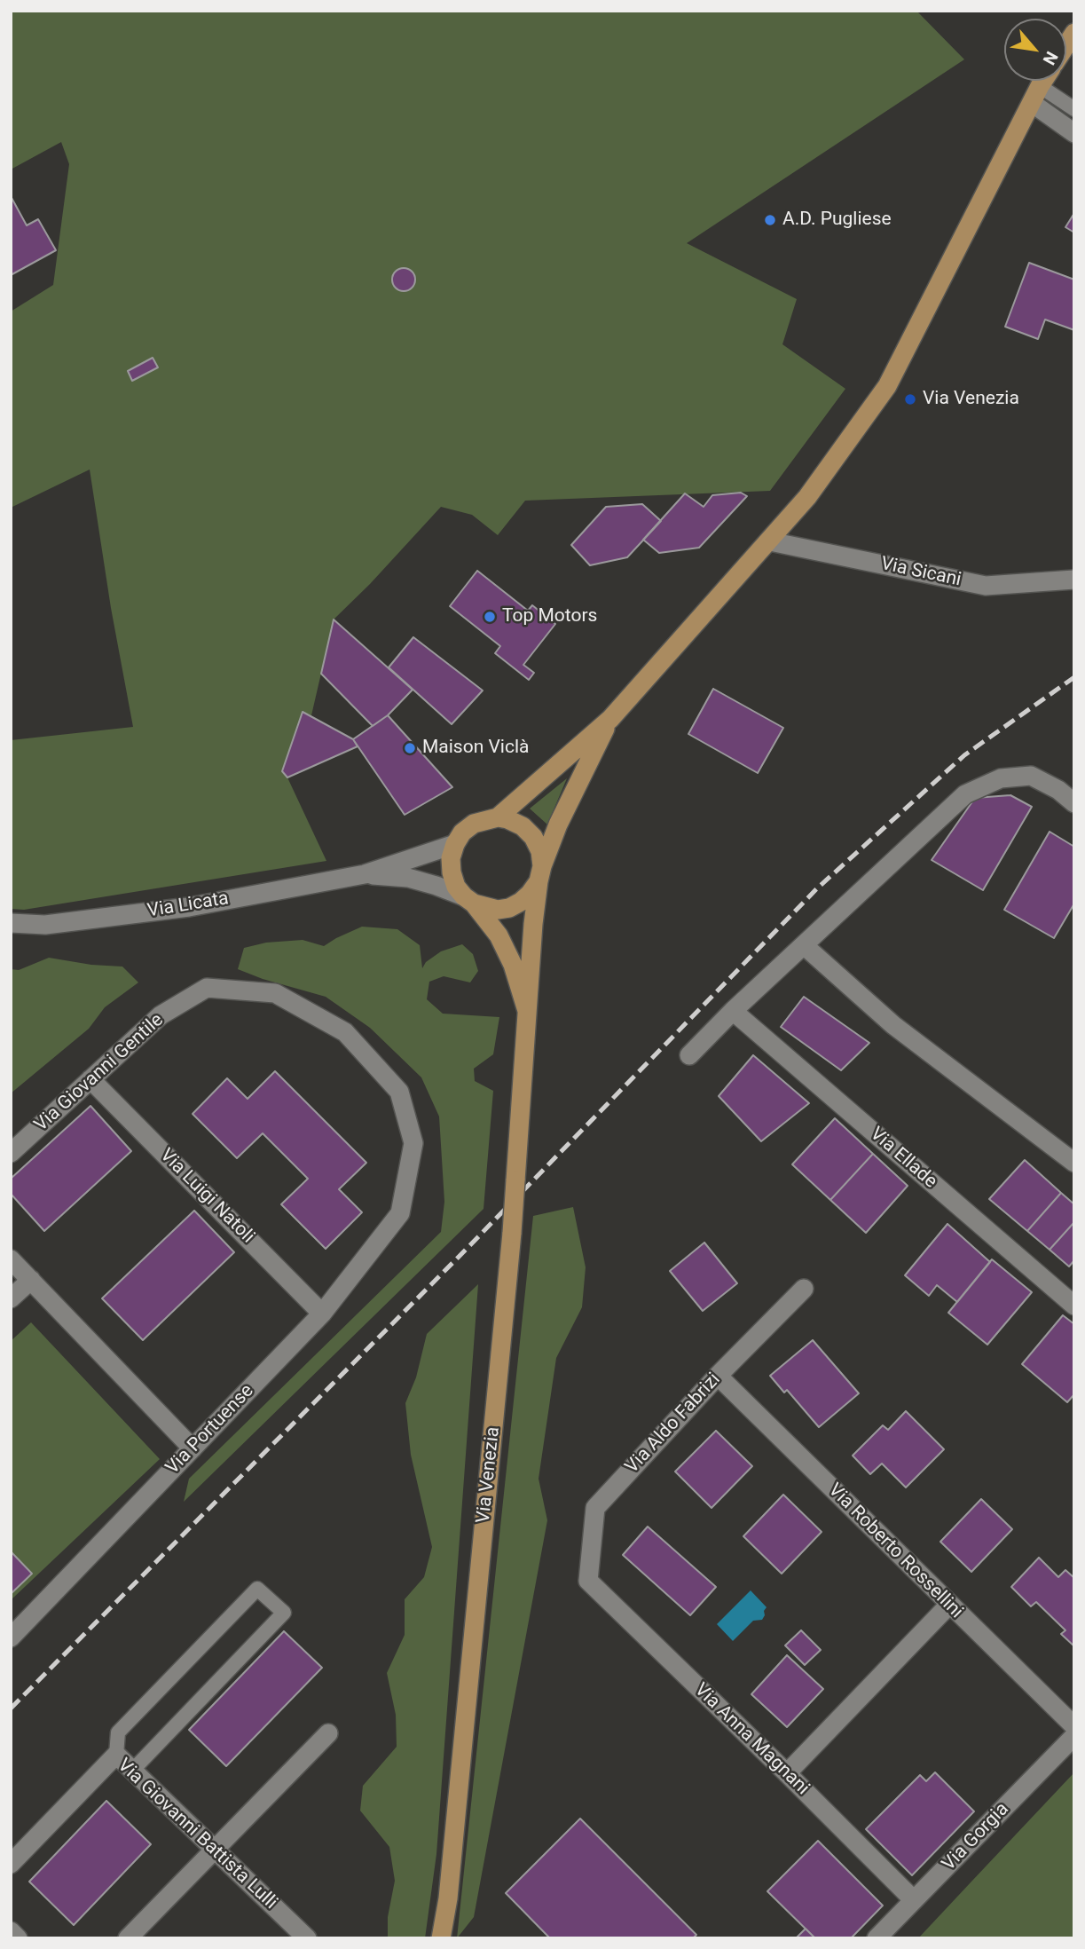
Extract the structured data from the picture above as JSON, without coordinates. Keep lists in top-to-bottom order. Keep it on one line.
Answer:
{"streets":{"main road":["Via Venezia"],"street":["Via Sicani","Via Licata","Via Giovanni Gentile","Via Ellade","Via Luigi Natoli","Via Aldo Fabrizi","Via Portuense","Via Roberto Rossellini","Via Anna Magnani","Via Giovanni Battista Lulli","Via Gorgia"]},"crossings":[["Via Giovanni Gentile","Via Luigi Natoli"],["Via Giovanni Gentile","Via Portuense"],["Via Luigi Natoli","Via Portuense"],["Via Aldo Fabrizi","Via Roberto Rossellini"],["Via Aldo Fabrizi","Via Anna Magnani"],["Via Anna Magnani","Via Gorgia"]],"places":["A.D. Pugliese","Via Venezia","Top Motors","Maison Viclà"],"north":"bottom right"}
